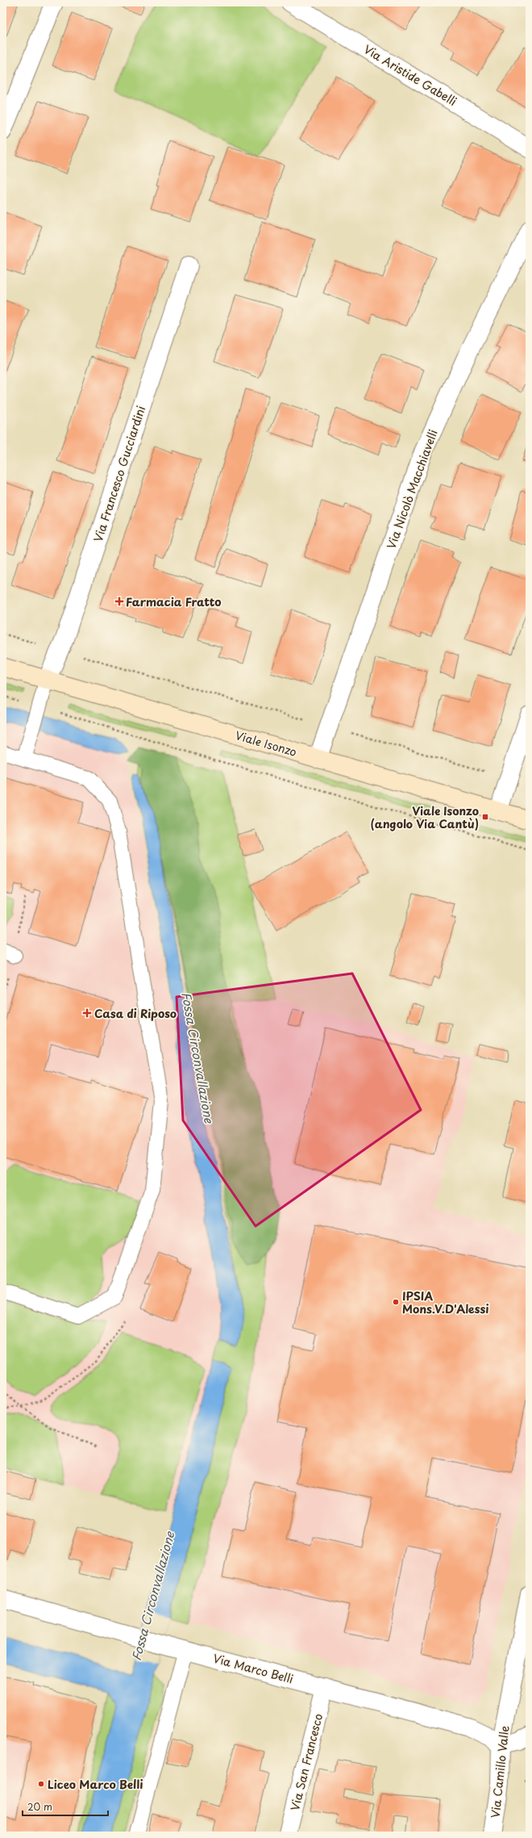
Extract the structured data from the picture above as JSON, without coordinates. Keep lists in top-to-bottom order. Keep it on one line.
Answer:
{"streets":{"main road":["Viale Isonzo"],"street":["Via Aristide Gabelli","Via Francesco Gucciardini","Via Nicolò Macchiavelli","Via Marco Belli","Via San Francesco","Via Camillo Valle"]},"crossings":[["Via Francesco Gucciardini","Viale Isonzo"],["Via Nicolò Macchiavelli","Viale Isonzo"],["Via Marco Belli","Via San Francesco"],["Via Marco Belli","Via Camillo Valle"]],"water":["Fossa Circonvallazione"],"places":{"health":["Farmacia Fratto","Casa di Riposo"],"transit":["Viale Isonzo (angolo Via Cantù)"],"other":["IPSIA Mons.V.D'Alessi","Liceo Marco Belli"]},"scale_bar":"20 m"}
